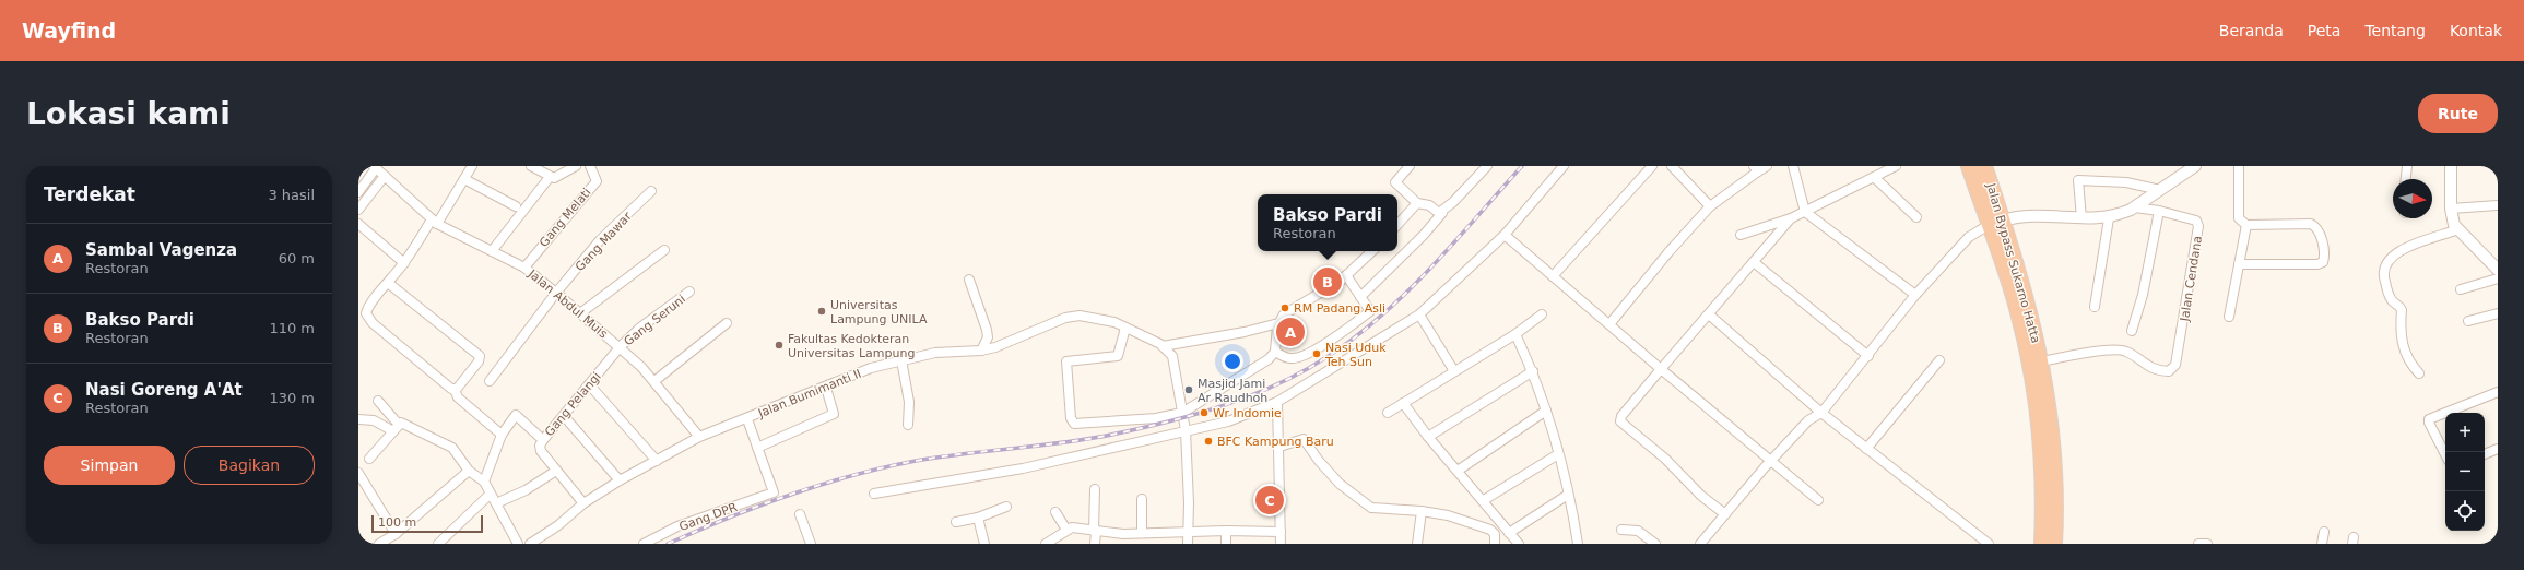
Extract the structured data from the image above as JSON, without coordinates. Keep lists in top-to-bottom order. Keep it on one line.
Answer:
{"streets":{"highway":["Jalan Bypass Sukarno Hatta"],"street":["Gang Melati","Gang Mawar","Jalan Cendana","Jalan Abdul Muis","Gang Seruni","Jalan Bumimanti II","Gang Pelangi","Gang DPR"]},"crossings":[["Gang Melati","Jalan Abdul Muis"],["Gang Mawar","Jalan Abdul Muis"],["Jalan Bypass Sukarno Hatta","Jalan Cendana"],["Jalan Abdul Muis","Gang Seruni"],["Jalan Abdul Muis","Jalan Bumimanti II"],["Jalan Abdul Muis","Gang Pelangi"],["Gang Seruni","Gang Pelangi"],["Jalan Bumimanti II","Gang Pelangi"]],"places":["RM Padang Asli","Universitas Lampung UNILA","Fakultas Kedokteran Universitas Lampung","Nasi Uduk Teh Sun","Masjid Jami Ar Raudhoh","Wr Indomie","BFC Kampung Baru"],"scale_bar":"100 m","north":"right","page":{"header":"Wayfind","nav":["Beranda","Peta","Tentang","Kontak"],"buttons":["Rute",["Simpan","Bagikan"]],"title":"Lokasi kami","heading":["Terdekat","3 hasil"],"popup":["Bakso Pardi","Restoran"],"list":[{"mark":"A","name":"Sambal Vagenza","note":"Restoran","value":"60 m"},{"mark":"B","name":"Bakso Pardi","note":"Restoran","value":"110 m"},{"mark":"C","name":"Nasi Goreng A'At","note":"Restoran","value":"130 m"}],"pins":["B","A","C"],"map_buttons":["+","−"],"scale":"100 m"}}
